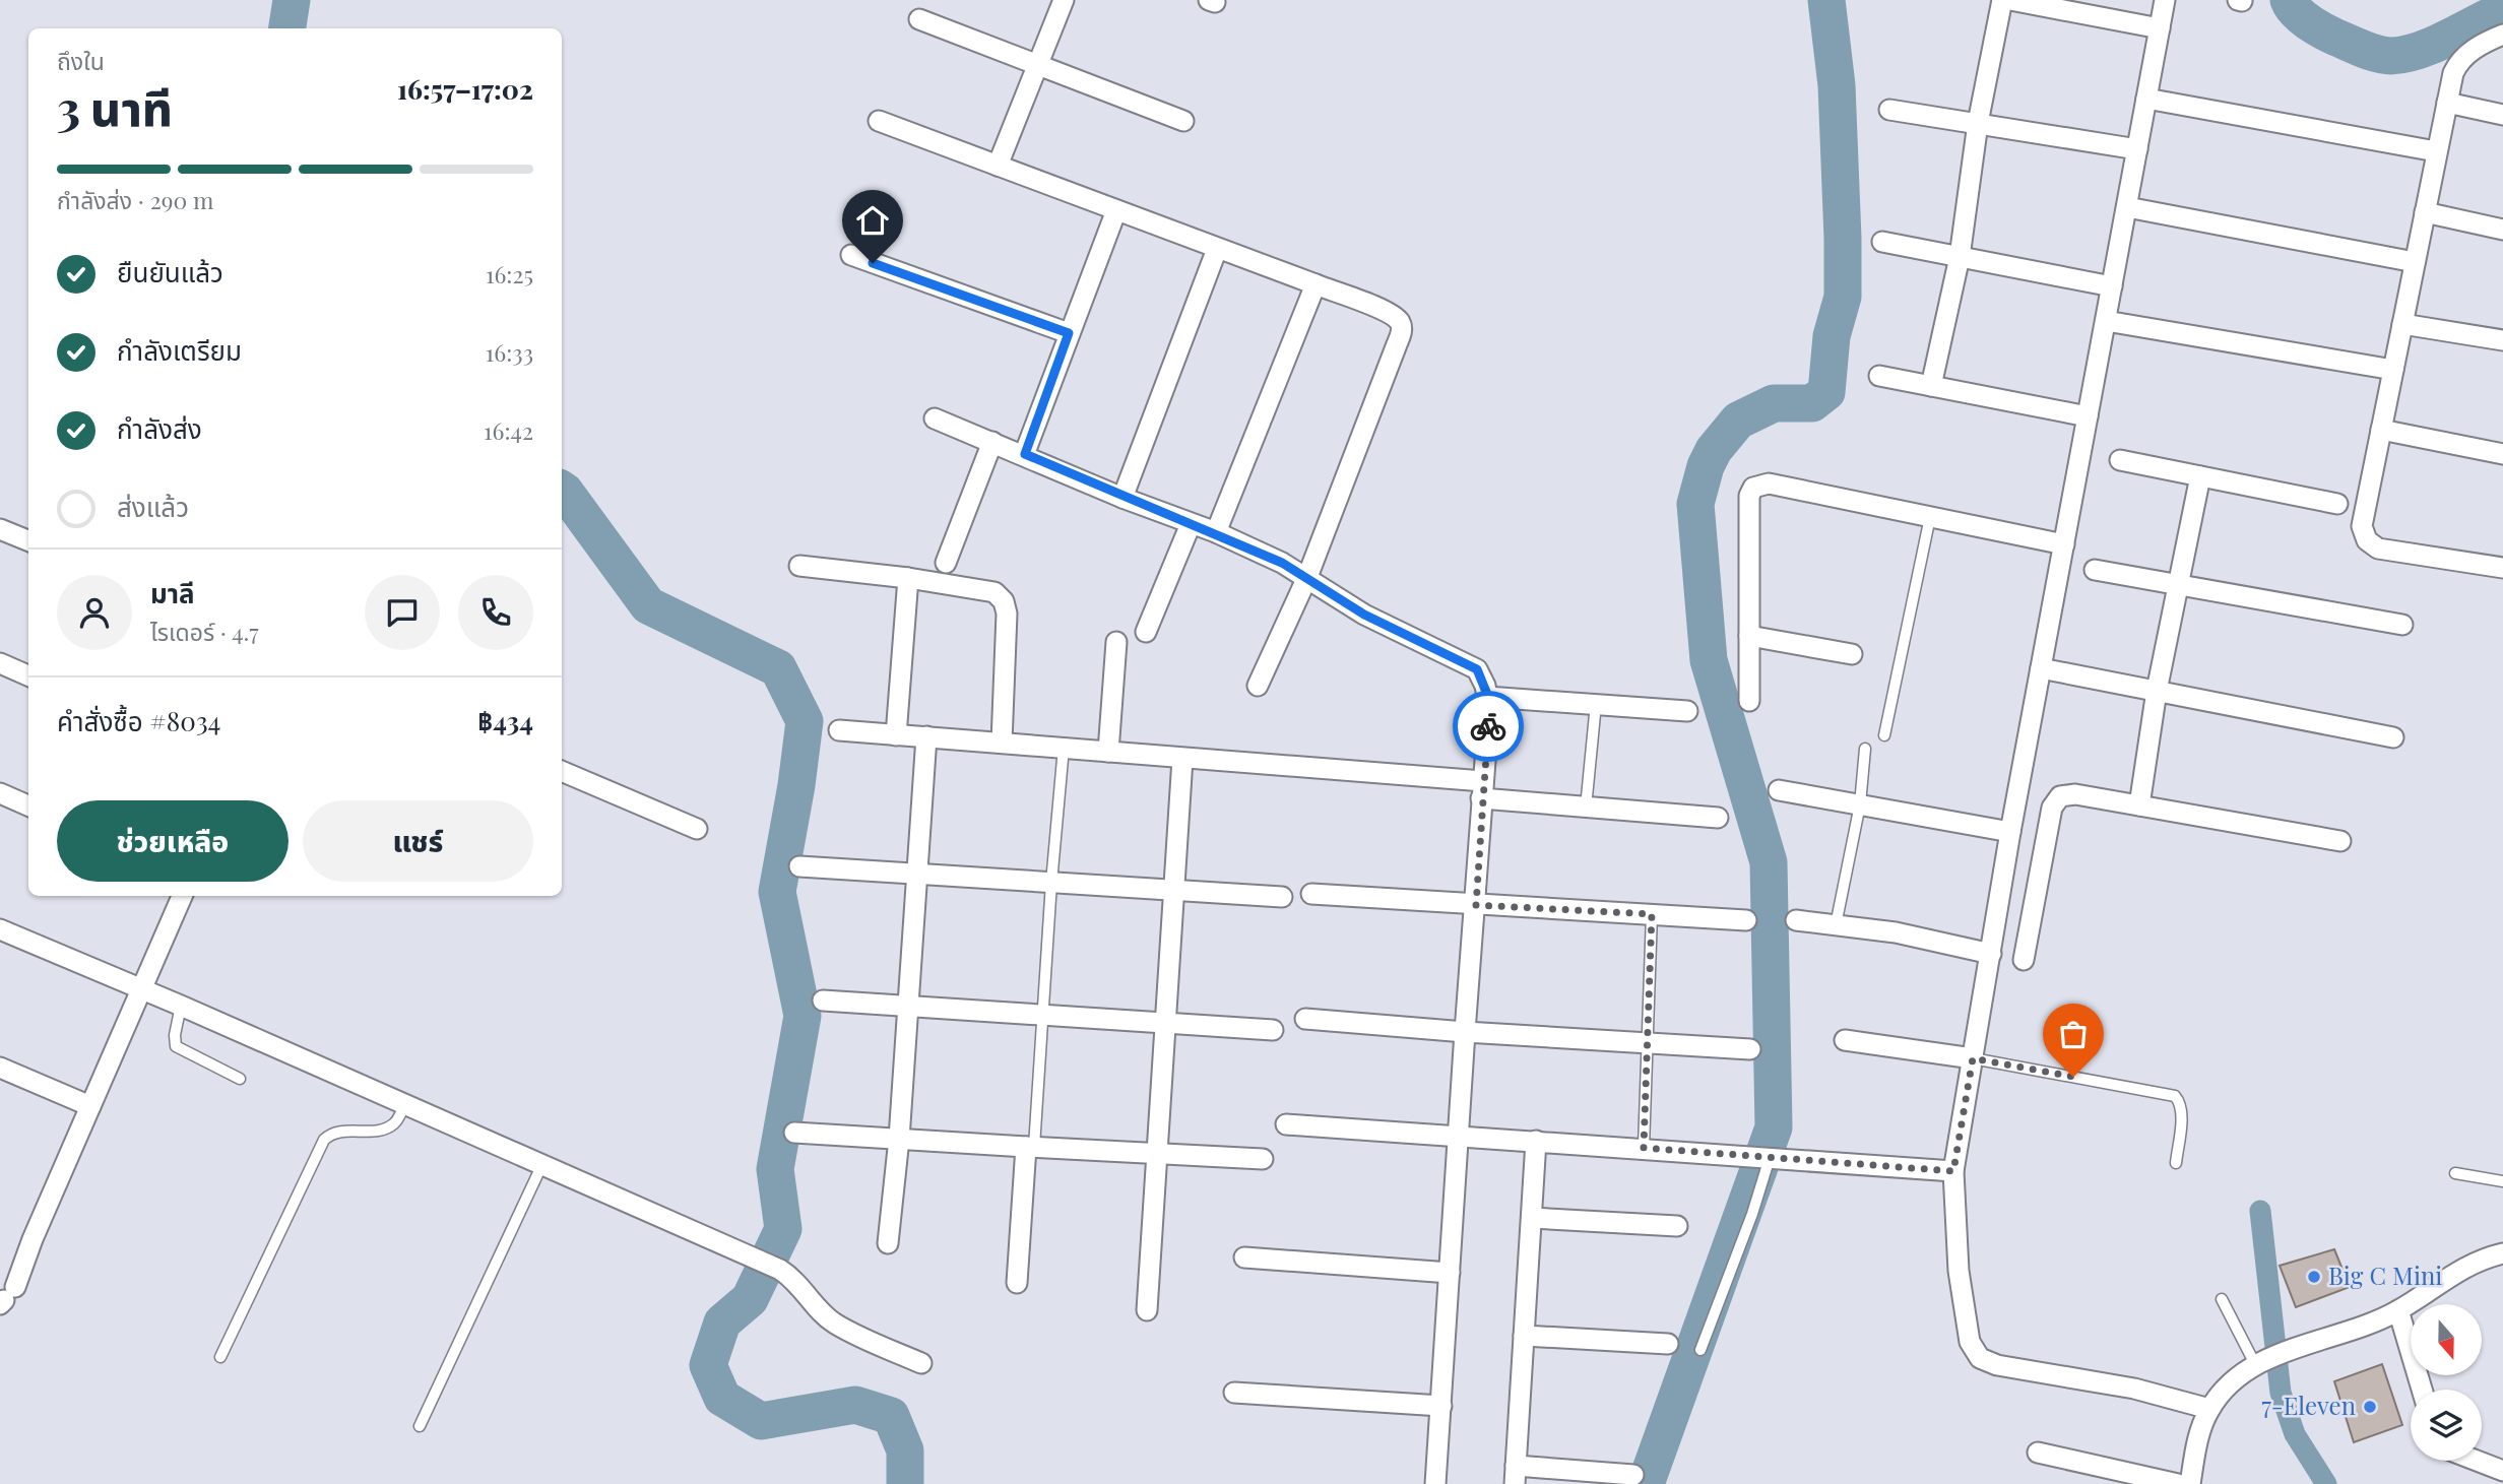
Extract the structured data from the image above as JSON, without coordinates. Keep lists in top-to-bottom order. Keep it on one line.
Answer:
{"places":["Big C Mini","7-Eleven"],"north":"bottom","page":{"heading":["3 นาที","ถึงใน","16:57–17:02"],"panel":["มาลี","ไรเดอร์ · 4.7","คำสั่งซื้อ #8034","฿434"],"bar":"กำลังส่ง · 290 m","list":[["ยืนยันแล้ว","16:25"],["กำลังเตรียม","16:33"],["กำลังส่ง","16:42"],"ส่งแล้ว"],"buttons":["ช่วยเหลือ","แชร์"]}}
